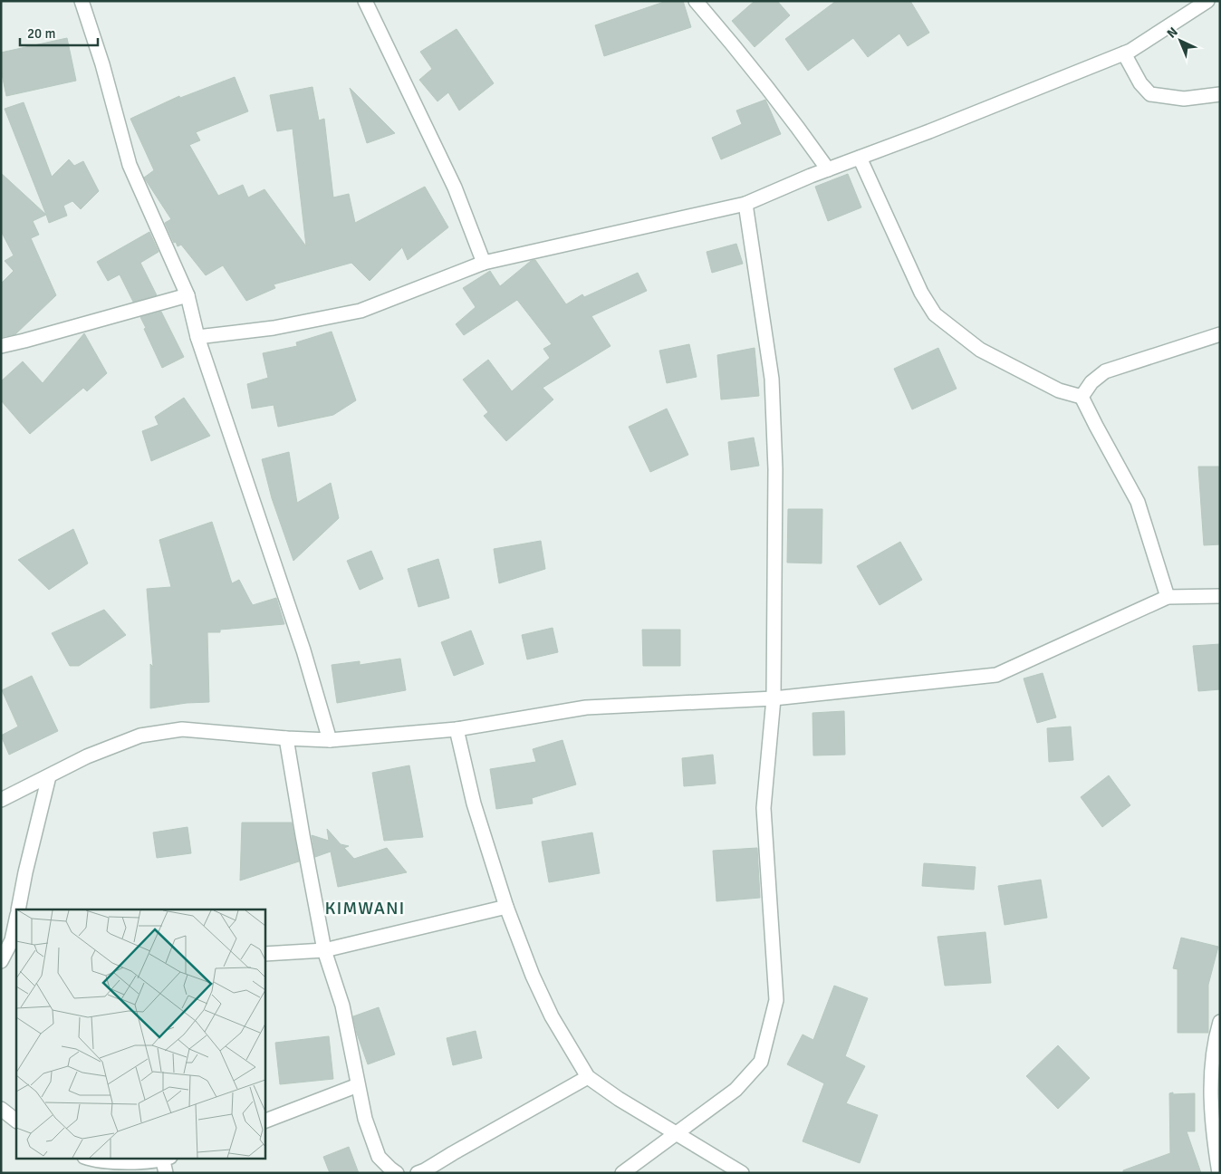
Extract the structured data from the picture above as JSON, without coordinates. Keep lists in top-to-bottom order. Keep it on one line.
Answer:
{"districts":["KIMWANI"],"scale_bar":"20 m","north":"top left"}
